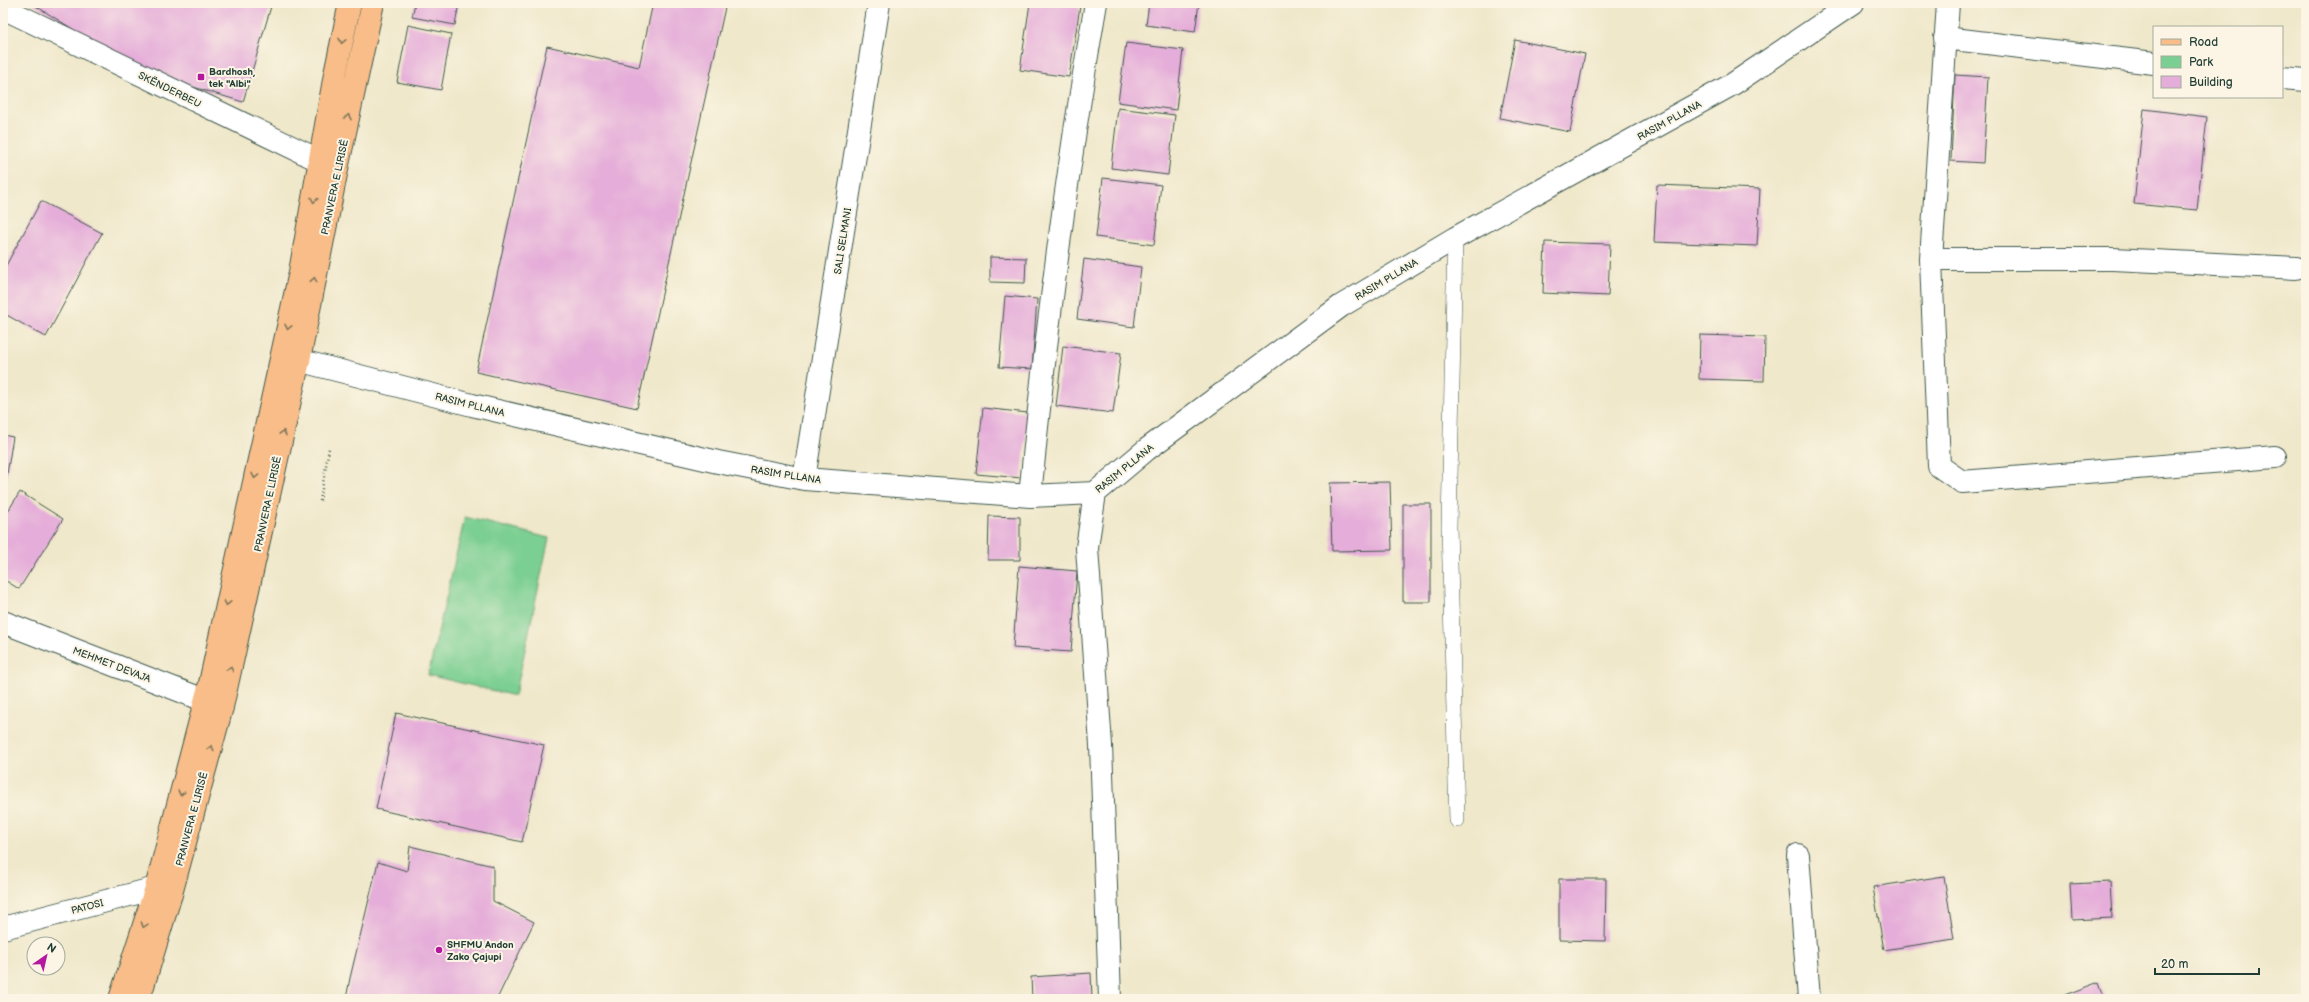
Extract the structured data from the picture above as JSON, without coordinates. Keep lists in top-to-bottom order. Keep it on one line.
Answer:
{"streets":{"main road":["PRANVERA E LIRISË"],"street":["SKËNDERBEU","RASIM PLLANA","SALI SELMANI","MEHMET DEVAJA","PATOSI"]},"crossings":[["SKËNDERBEU","PRANVERA E LIRISË"],["RASIM PLLANA","PRANVERA E LIRISË"],["RASIM PLLANA","SALI SELMANI"],["PRANVERA E LIRISË","MEHMET DEVAJA"],["PRANVERA E LIRISË","PATOSI"]],"places":{"transit":["Bardhosh, tek \"Albi\""],"other":["SHFMU Andon Zako Çajupi"]},"legend":["Road","Park","Building"],"scale_bar":"20 m","north":"top right"}
